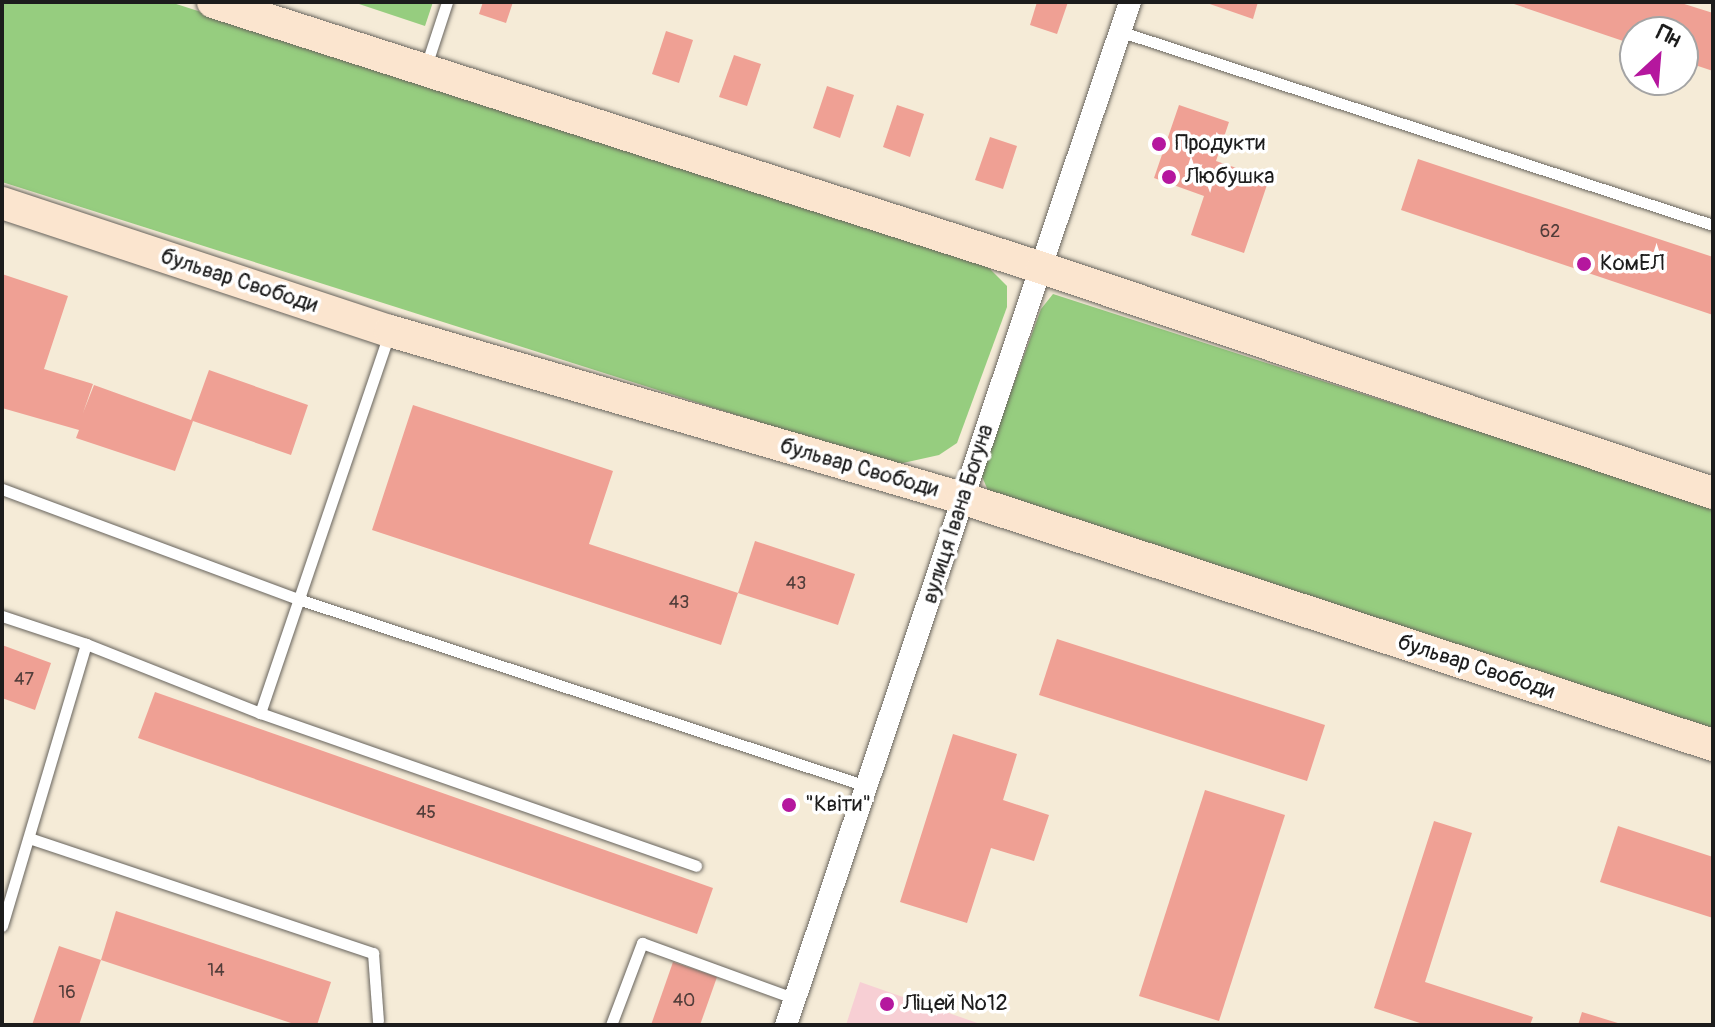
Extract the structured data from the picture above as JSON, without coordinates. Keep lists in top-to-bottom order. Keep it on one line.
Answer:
{"streets":{"street":["бульвар Свободи","вулиця Івана Богуна"]},"crossings":[["бульвар Свободи","вулиця Івана Богуна"]],"places":["Продукти","Любушка","КомЕЛ","\"Квіти\"","Ліцей №12"],"house_numbers":["62","43","43","47","45","14","16","40"],"north":"top right"}
